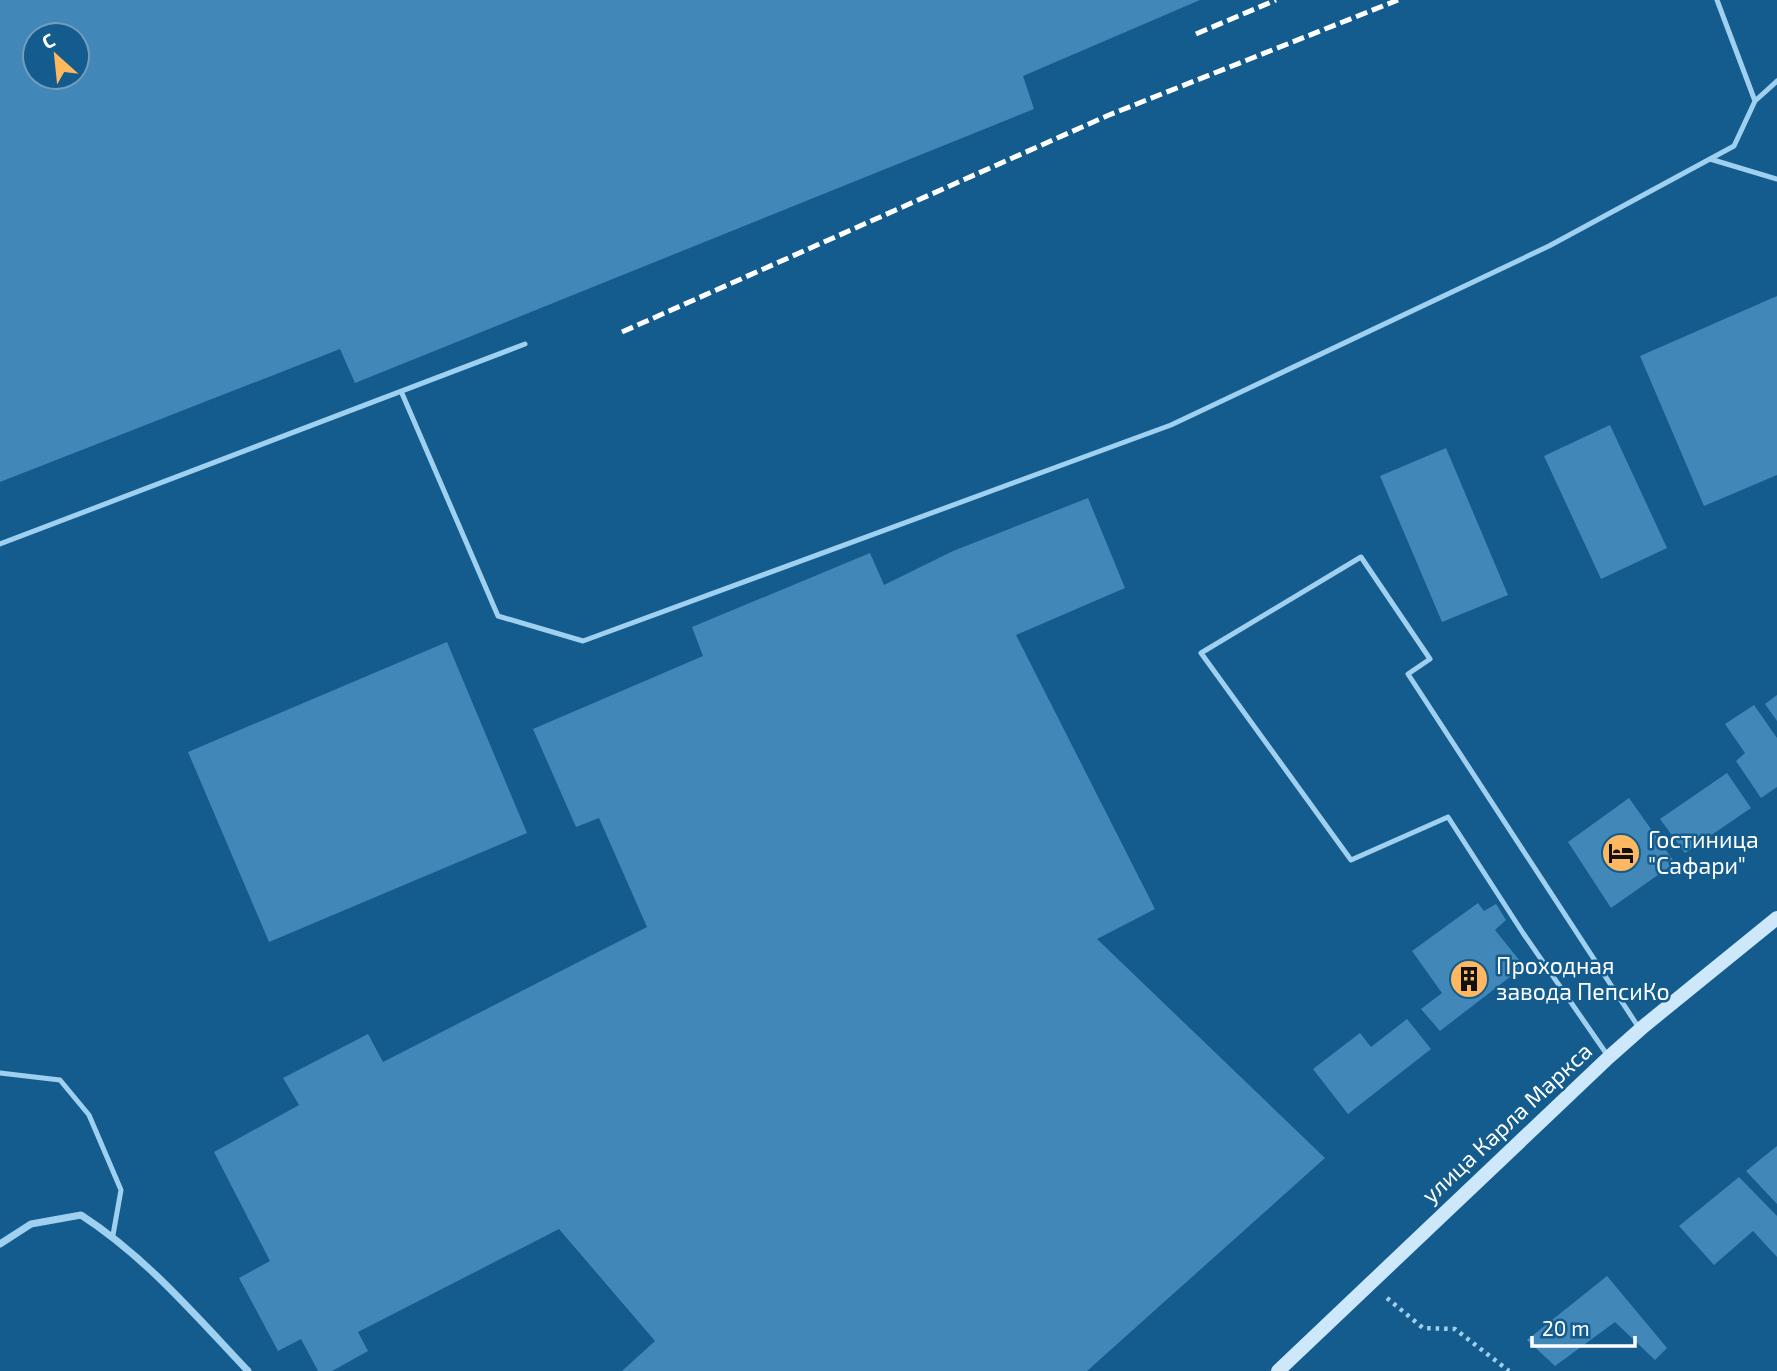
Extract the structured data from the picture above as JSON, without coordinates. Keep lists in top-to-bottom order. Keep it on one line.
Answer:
{"streets":{"main road":["улица Карла Маркса"]},"places":{"hotel":["Гостиница \"Сафари\""],"building":["Проходная завода ПепсиКо"]},"scale_bar":"20 m","north":"top left"}
